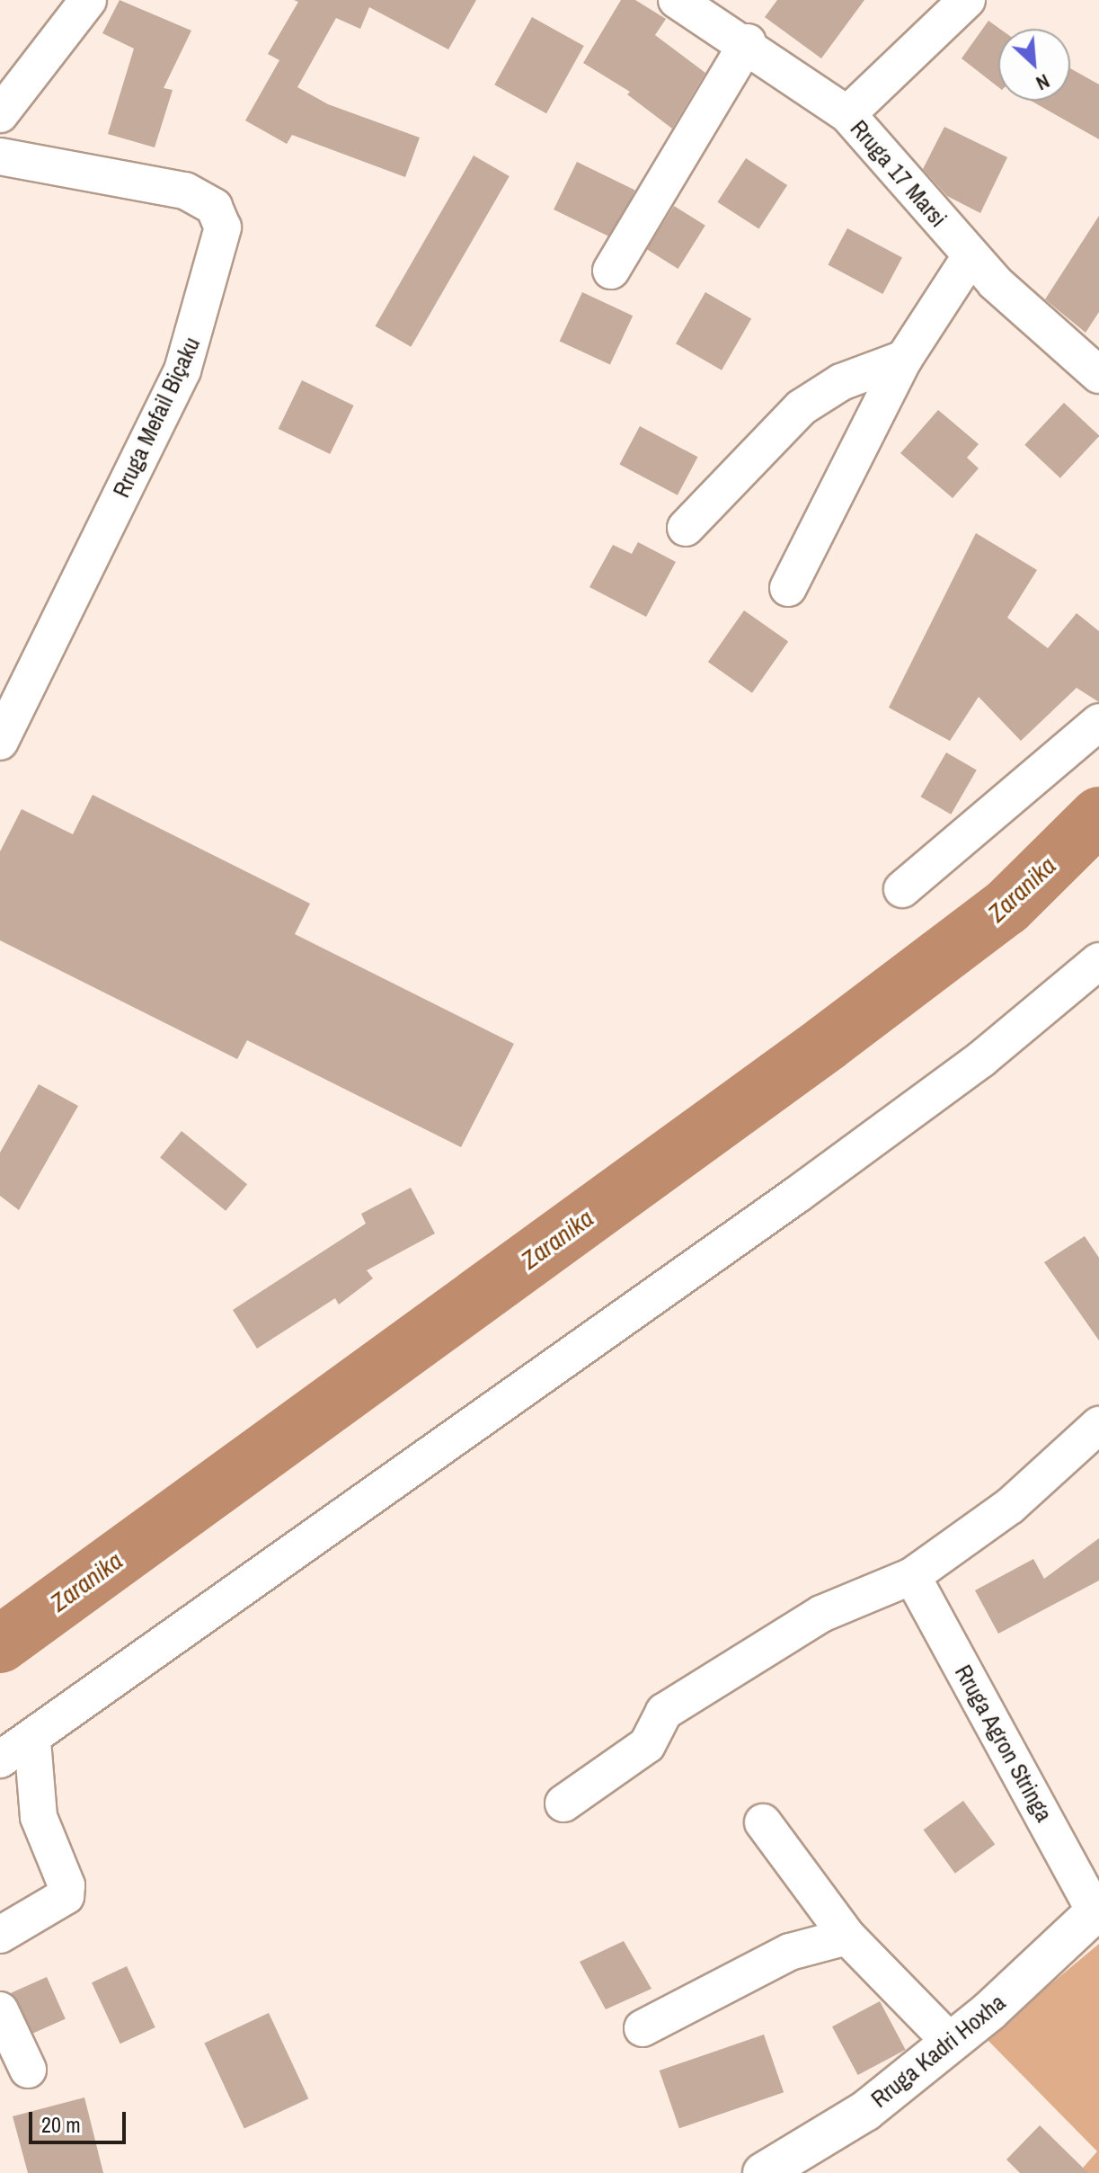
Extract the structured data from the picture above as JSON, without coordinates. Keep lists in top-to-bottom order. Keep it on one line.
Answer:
{"streets":{"main road":["Rruga Kadri Hoxha"],"street":["Rruga 17 Marsi","Rruga Mefail Biçaku","Rruga Agron Stringa"]},"crossings":[["Rruga Agron Stringa","Rruga Kadri Hoxha"]],"water":["Zaranika"],"scale_bar":"20 m","north":"bottom right"}
